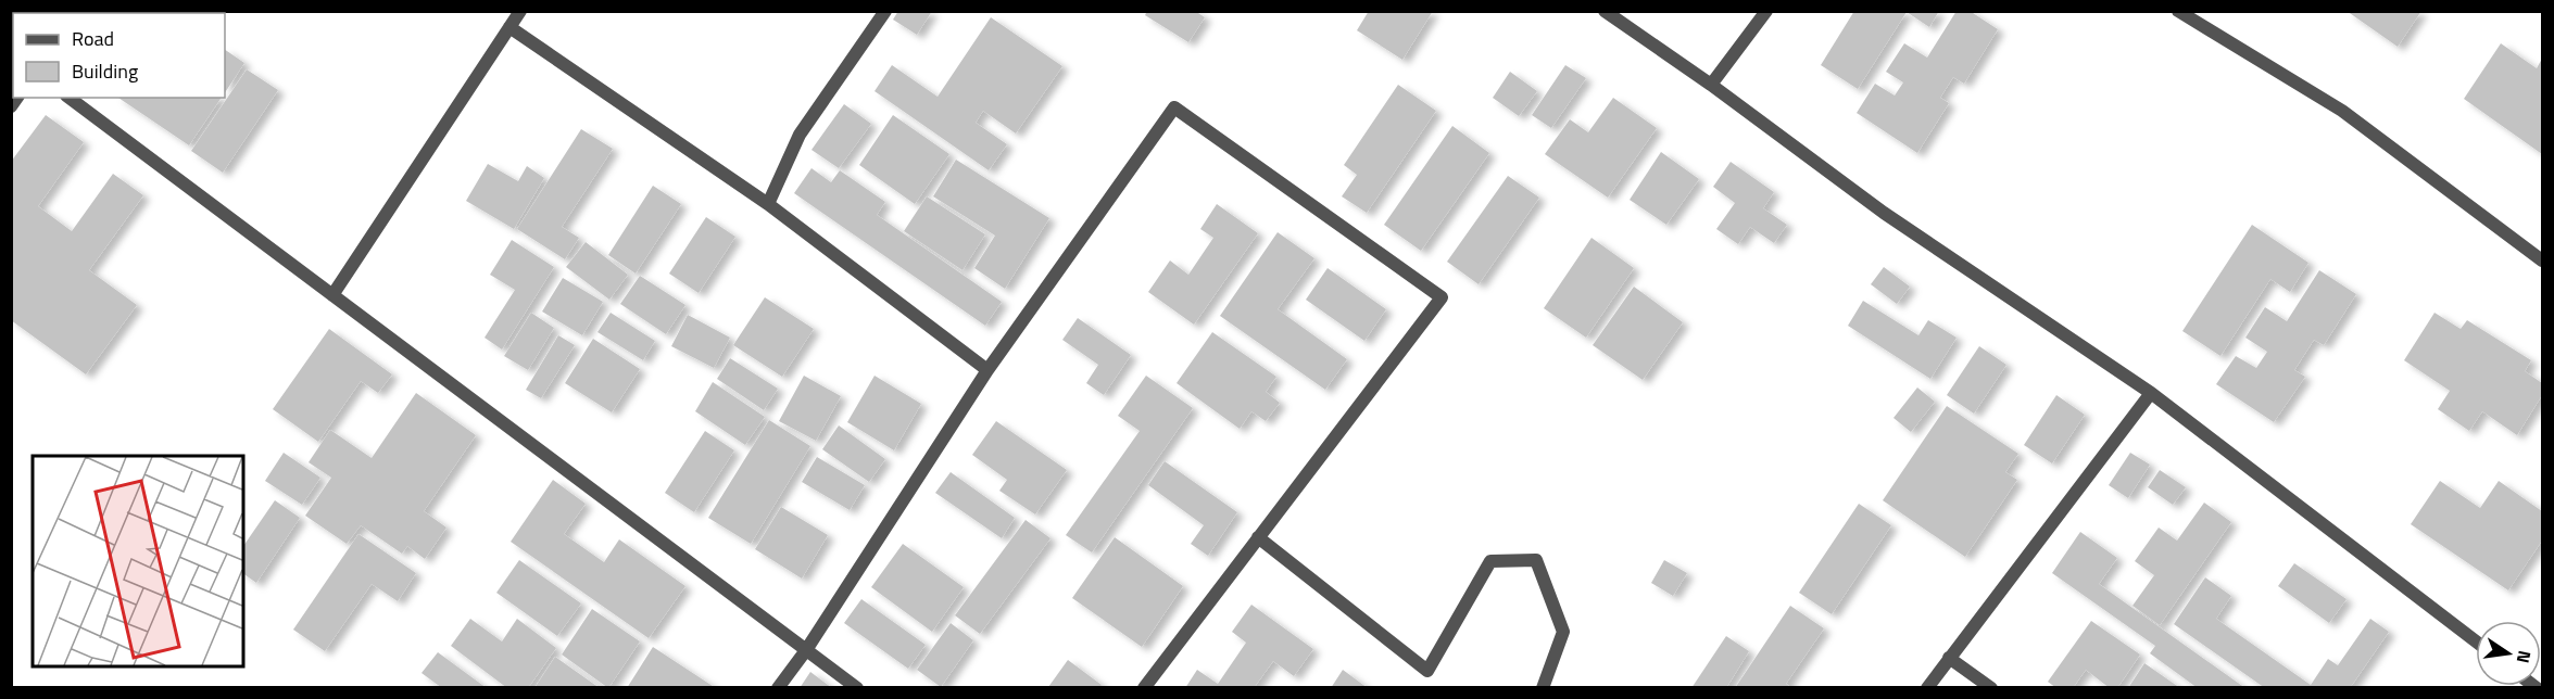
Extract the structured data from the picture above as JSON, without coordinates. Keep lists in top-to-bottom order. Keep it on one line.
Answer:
{"legend":["Road","Building"],"north":"right"}
